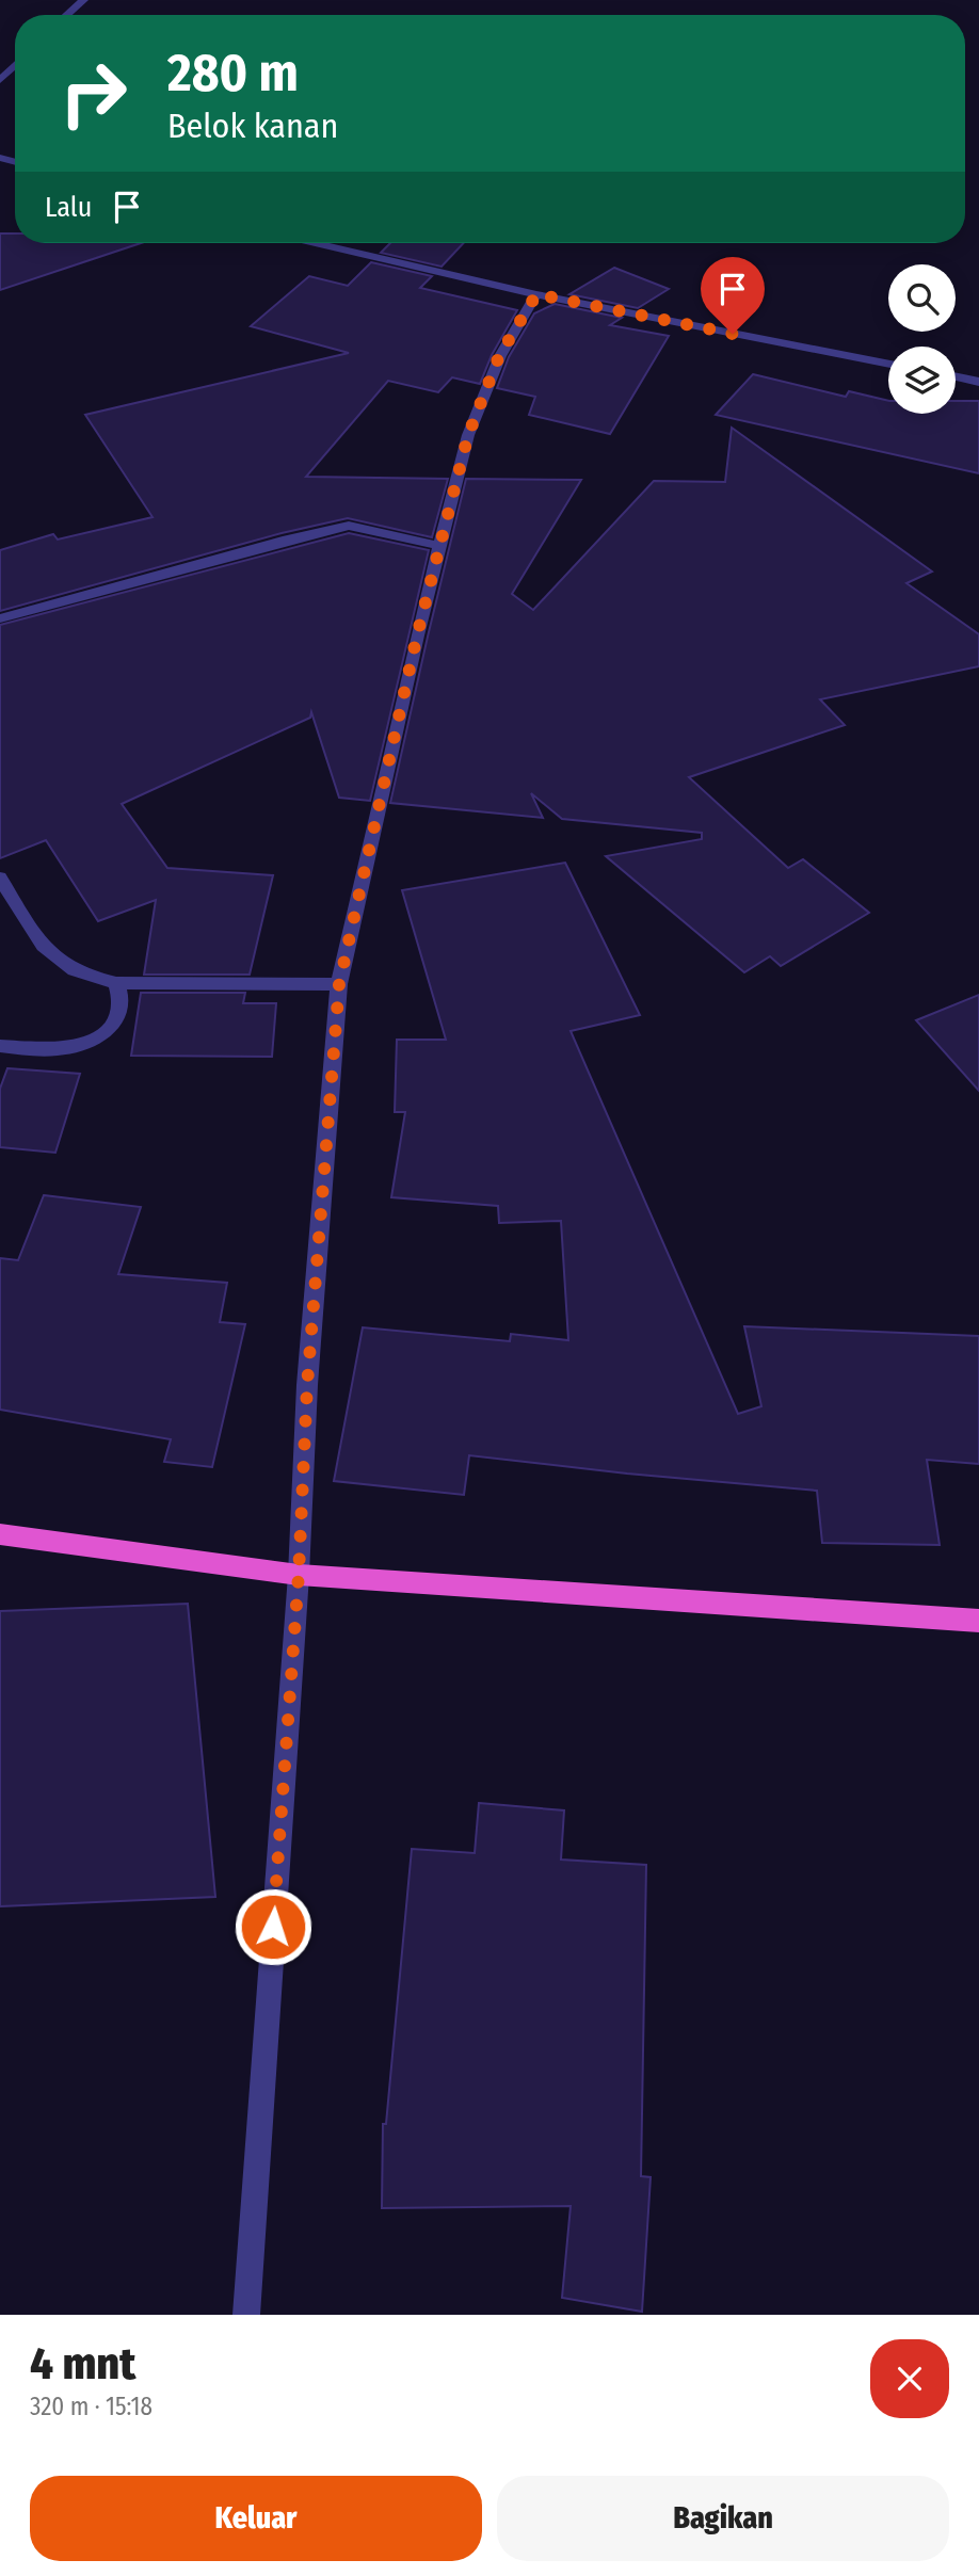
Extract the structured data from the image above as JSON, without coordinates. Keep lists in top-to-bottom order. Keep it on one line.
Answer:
{"page":{"turn":["280 m","Belok kanan"],"then":"Lalu","heading":["4 mnt","320 m · 15:18"],"buttons":["Keluar","Bagikan"]}}
